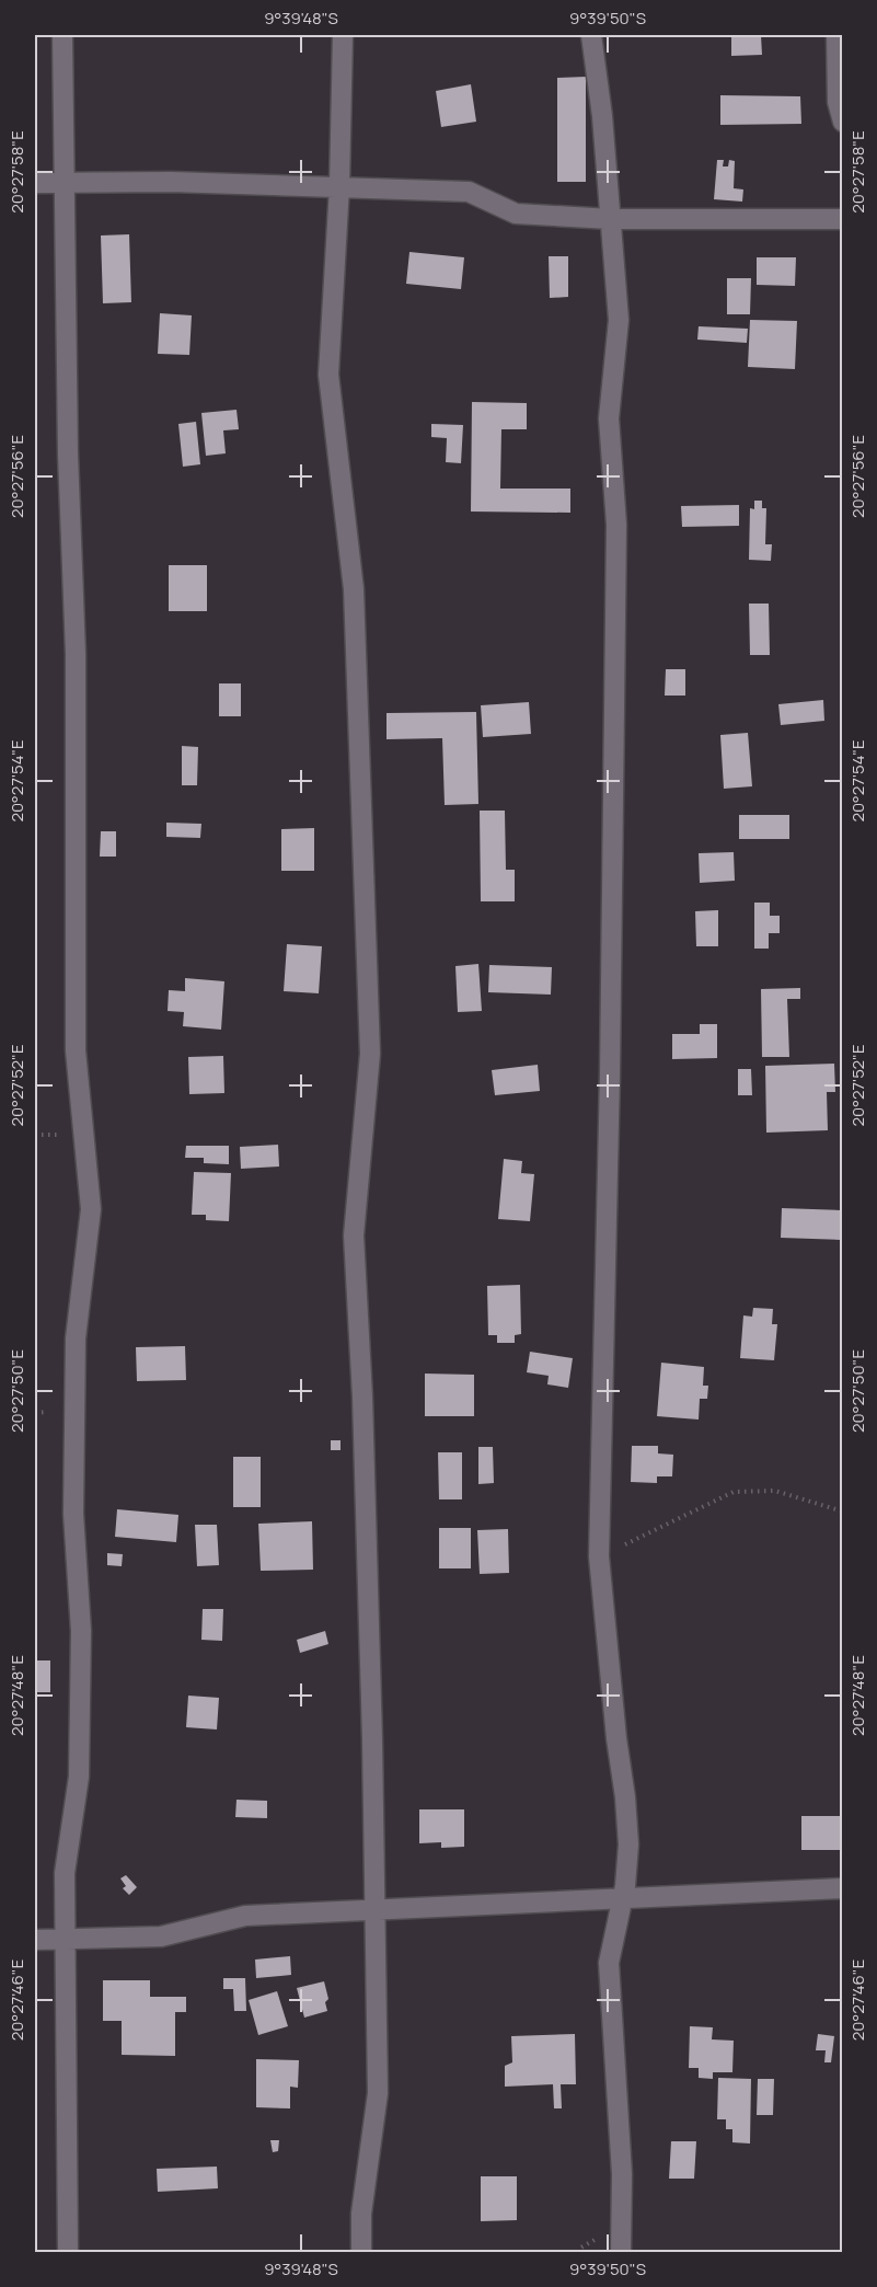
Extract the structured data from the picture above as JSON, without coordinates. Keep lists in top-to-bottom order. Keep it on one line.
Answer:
{"coordinates":["9°39'48\"S","9°39'50\"S","20°27'58\"E","20°27'56\"E","20°27'54\"E","20°27'52\"E","20°27'50\"E","20°27'48\"E","20°27'46\"E"]}
